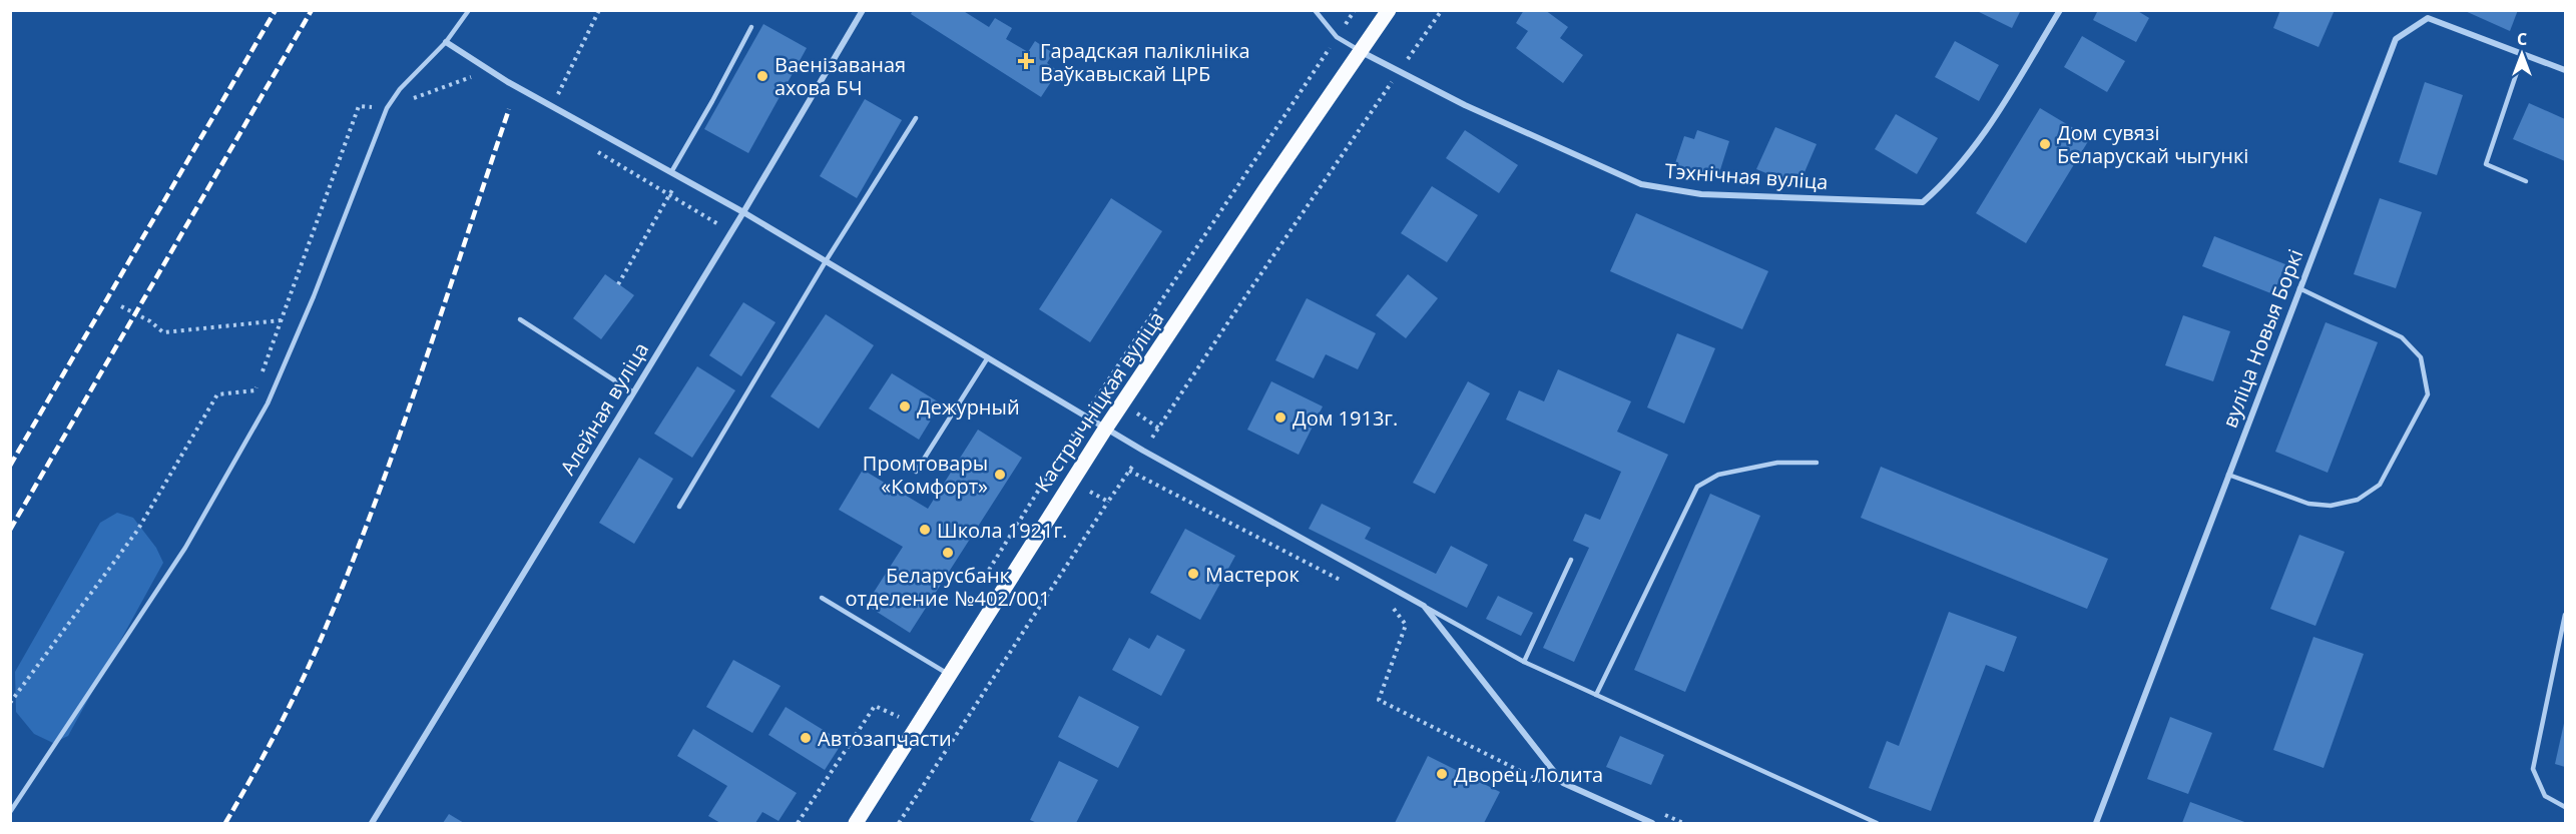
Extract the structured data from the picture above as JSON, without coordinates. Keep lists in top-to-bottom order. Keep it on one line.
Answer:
{"streets":{"main road":["Кастрычніцкая вуліца"],"street":["Тэхнічная вуліца","вуліца Новыя Боркі","Алейная вуліца"]},"crossings":[["Тэхнічная вуліца","Кастрычніцкая вуліца"]],"places":{"health":["Гарадская паліклініка Ваўкавыскай ЦРБ"],"other":["Ваенізаваная ахова БЧ","Дом сувязі Беларускай чыгункі","Дежурный","Дом 1913г.","Промтовары «Комфорт»","Школа 1921г.","Беларусбанк отделение №402/001","Мастерок","Автозапчасти","Дворец Лолита"]},"north":"top"}
